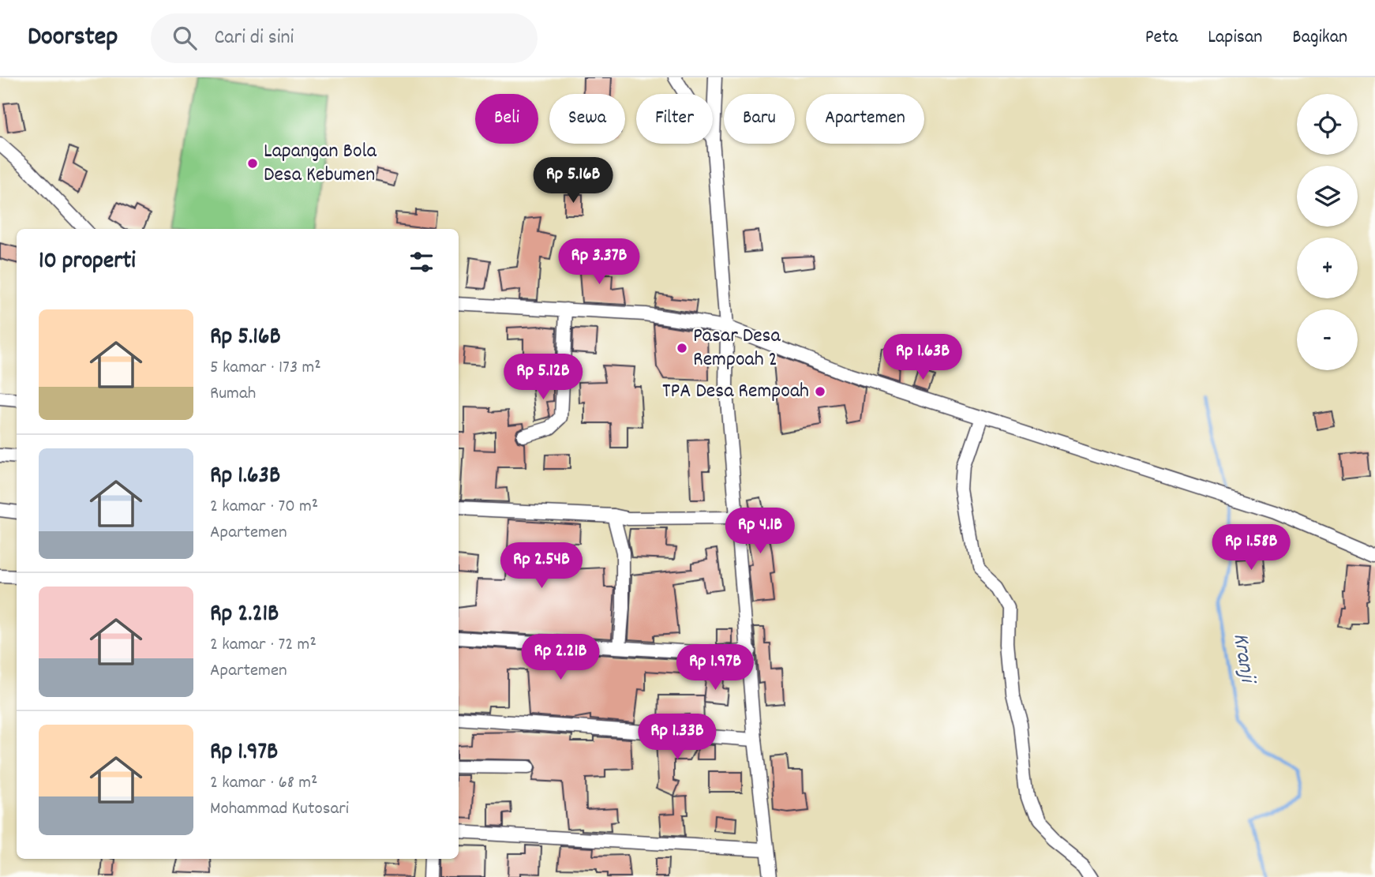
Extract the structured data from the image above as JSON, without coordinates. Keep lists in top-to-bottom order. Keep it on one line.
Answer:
{"water":["Kranji"],"places":["Lapangan Bola Desa Kebumen","Pasar Desa Rempoah 2","TPA Desa Rempoah"],"page":{"header":"Doorstep","search":"Cari di sini","nav":["Peta","Lapisan","Bagikan"],"map_buttons":["+","−"],"chip":["Beli","Sewa","Filter","Baru","Apartemen"],"price":["Rp 5.16B","Rp 3.37B","Rp 1.63B","Rp 5.12B","Rp 4.1B","Rp 1.58B","Rp 2.54B","Rp 2.21B","Rp 1.97B","Rp 1.33B"],"heading":"10 properti","list":[{"name":"Rp 5.16B","note":"5 kamar · 173 m² · Rumah"},{"name":"Rp 1.63B","note":"2 kamar · 70 m² · Apartemen"},{"name":"Rp 2.21B","note":"2 kamar · 72 m² · Apartemen"},{"name":"Rp 1.97B","note":"2 kamar · 68 m² · Mohammad Kutosari"}]}}
